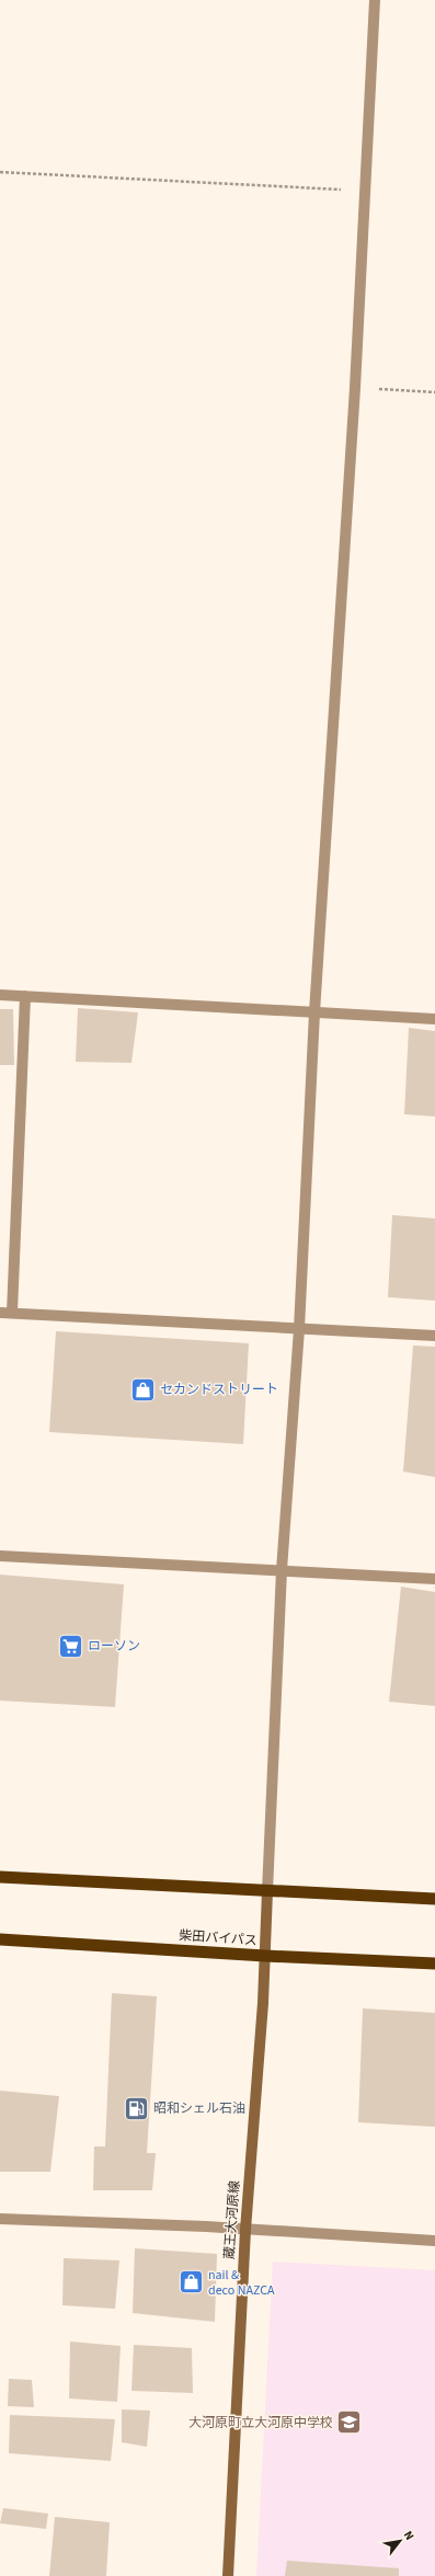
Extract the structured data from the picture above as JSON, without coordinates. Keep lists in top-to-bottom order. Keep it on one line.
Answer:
{"streets":{"highway":["柴田バイパス"],"main road":["蔵王大河原線"]},"crossings":[["柴田バイパス","蔵王大河原線"]],"places":{"shop":["セカンドストリート","nail & deco NAZCA"],"supermarket":["ローソン"],"fuel station":["昭和シェル石油"],"school or university":["大河原町立大河原中学校"]},"north":"top right"}
